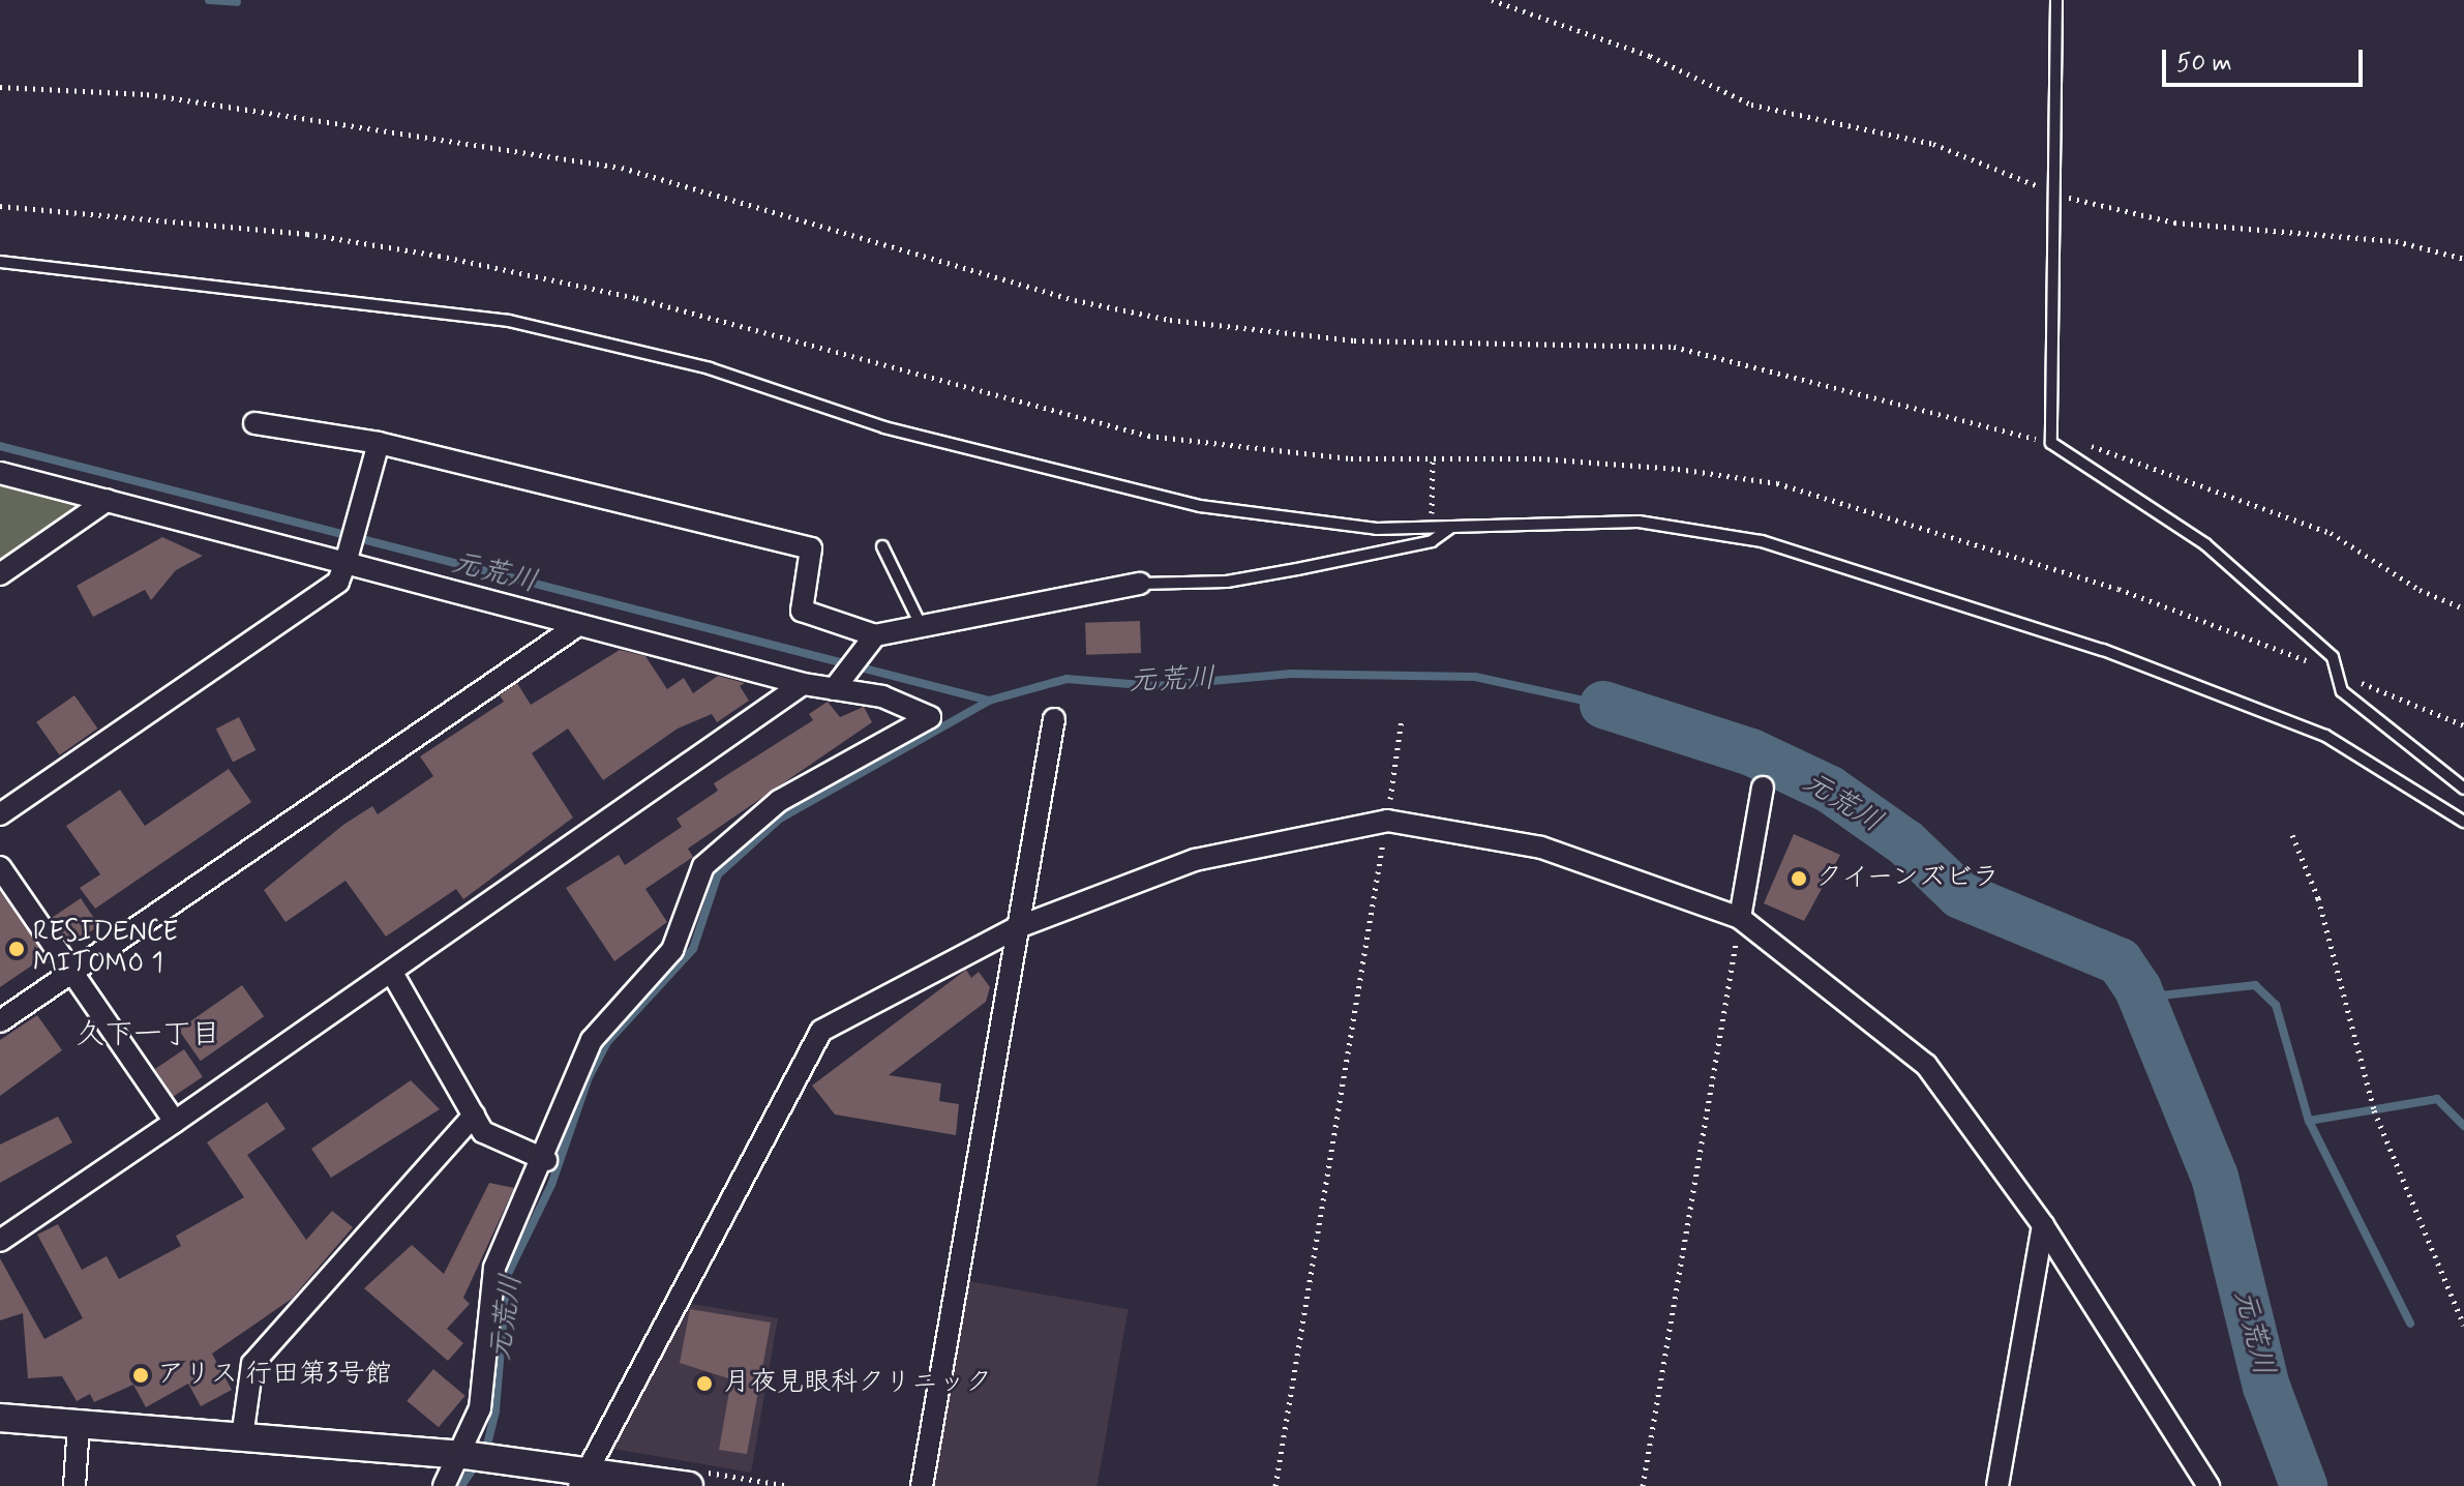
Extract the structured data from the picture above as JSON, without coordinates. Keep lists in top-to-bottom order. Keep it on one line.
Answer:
{"districts":["久下一丁目"],"water":["元荒川"],"places":["クイーンズビラ","RESIDENCE MITOMO 1","アリス 行田第3号館","月夜見眼科クリニック"],"scale_bar":"50 m"}
